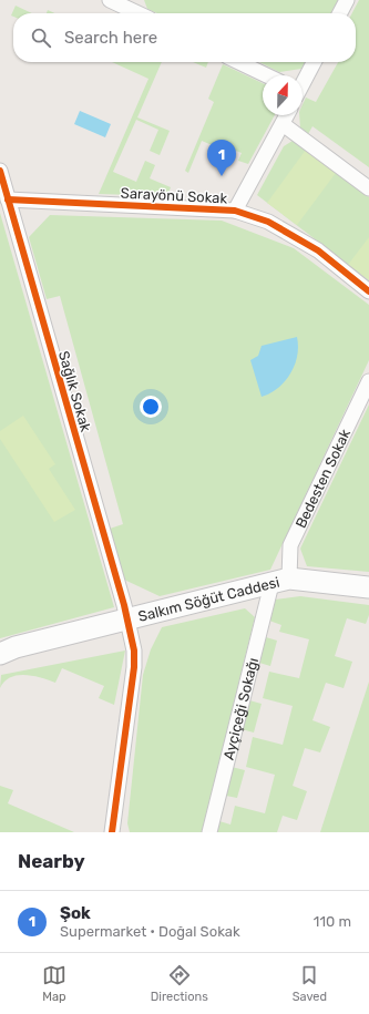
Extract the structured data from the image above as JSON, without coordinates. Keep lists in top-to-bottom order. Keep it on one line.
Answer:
{"streets":{"street":["Sarayönü Sokak","Sağlık Sokak","Bedesten Sokak","Salkım Söğüt Caddesi","Ayçiçeği Sokağı"]},"crossings":[["Sarayönü Sokak","Sağlık Sokak"],["Sağlık Sokak","Salkım Söğüt Caddesi"],["Bedesten Sokak","Salkım Söğüt Caddesi"],["Bedesten Sokak","Ayçiçeği Sokağı"],["Salkım Söğüt Caddesi","Ayçiçeği Sokağı"]],"north":"top","page":{"search":"Search here","pins":"1","heading":"Nearby","list":[{"mark":"1","name":"Şok","note":"Supermarket · Doğal Sokak","value":"110 m"}],"nav":["Map","Directions","Saved"]}}
